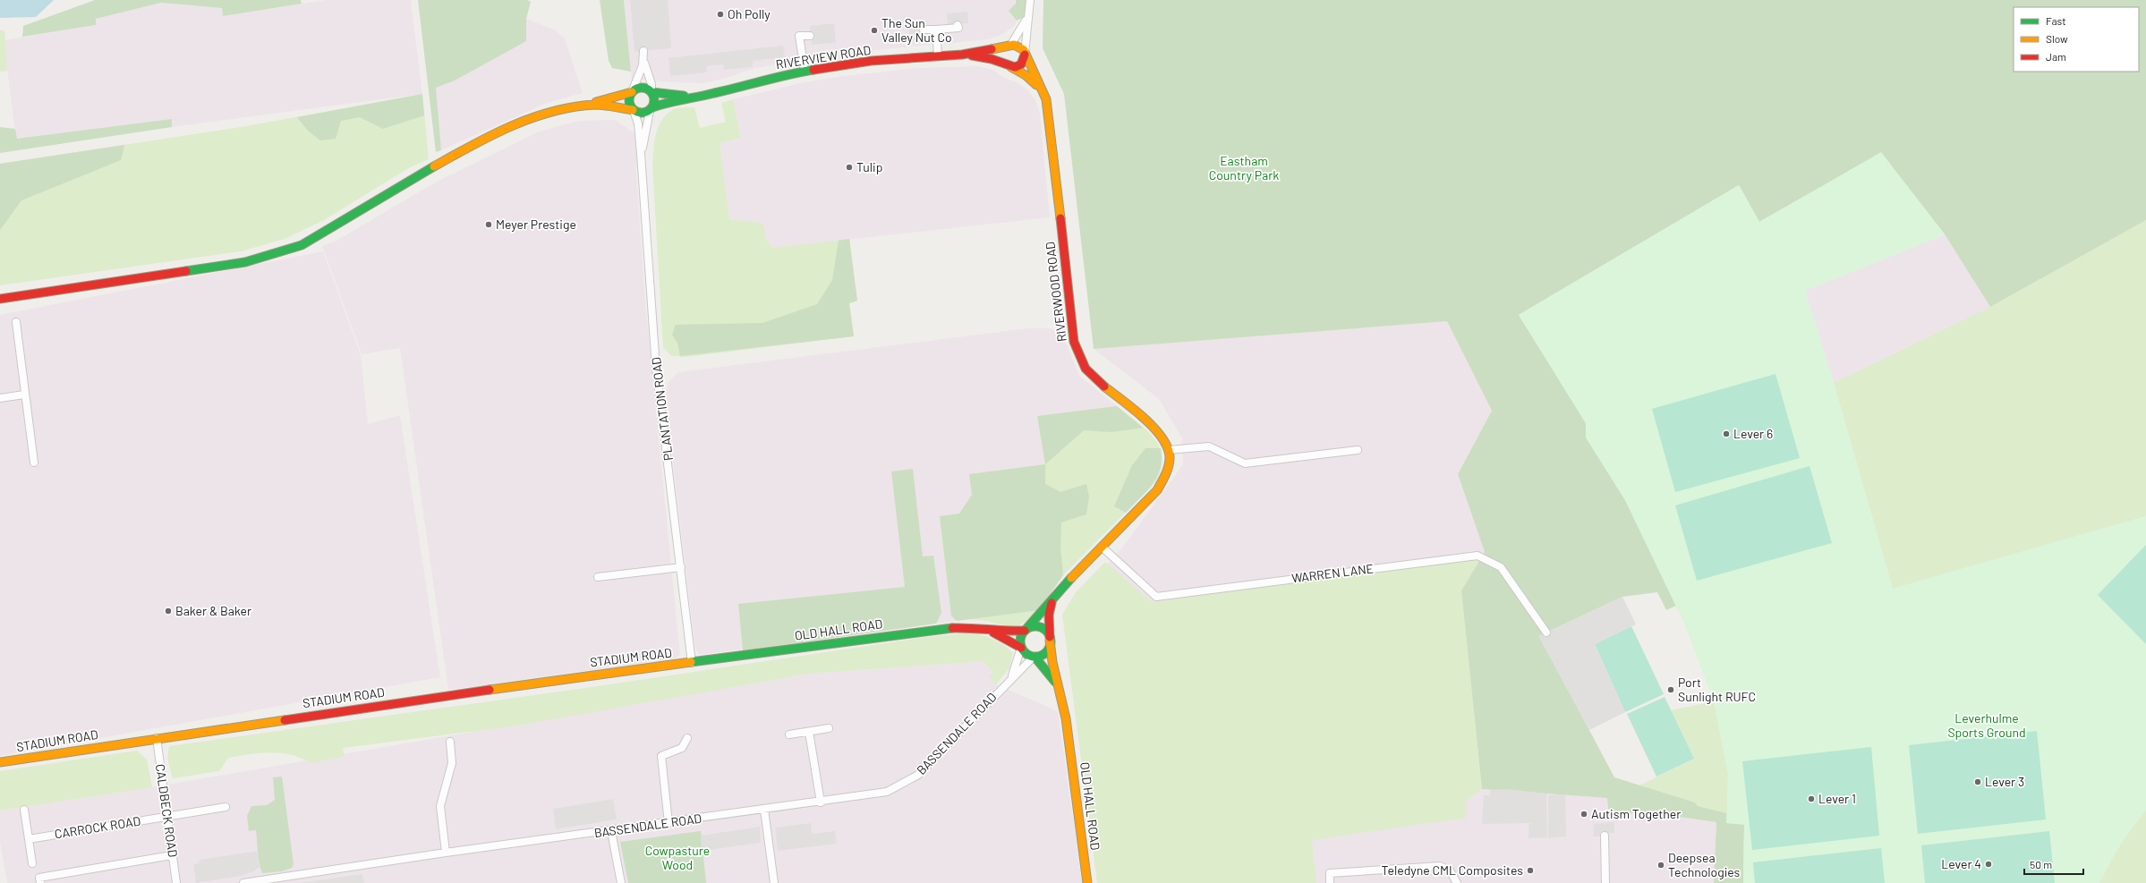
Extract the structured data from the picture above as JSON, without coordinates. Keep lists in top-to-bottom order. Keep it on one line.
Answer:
{"streets":{"street":["RIVERVIEW ROAD","RIVERWOOD ROAD","PLANTATION ROAD","WARREN LANE","OLD HALL ROAD","STADIUM ROAD","BASSENDALE ROAD","CALDBECK ROAD","CARROCK ROAD"]},"crossings":[["RIVERVIEW ROAD","RIVERWOOD ROAD"],["RIVERVIEW ROAD","PLANTATION ROAD"],["PLANTATION ROAD","OLD HALL ROAD"],["PLANTATION ROAD","STADIUM ROAD"],["OLD HALL ROAD","STADIUM ROAD"],["OLD HALL ROAD","BASSENDALE ROAD"],["STADIUM ROAD","CALDBECK ROAD"],["CALDBECK ROAD","CARROCK ROAD"]],"parks":["Eastham Country Park","Leverhulme Sports Ground","Cowpasture Wood"],"places":["Oh Polly","The Sun Valley Nut Co","Tulip","Meyer Prestige","Lever 6","Baker & Baker","Port Sunlight RUFC","Lever 3","Lever 1","Autism Together","Lever 4","Deepsea Technologies","Teledyne CML Composites"],"legend":["Fast","Slow","Jam"],"scale_bar":"50 m"}
